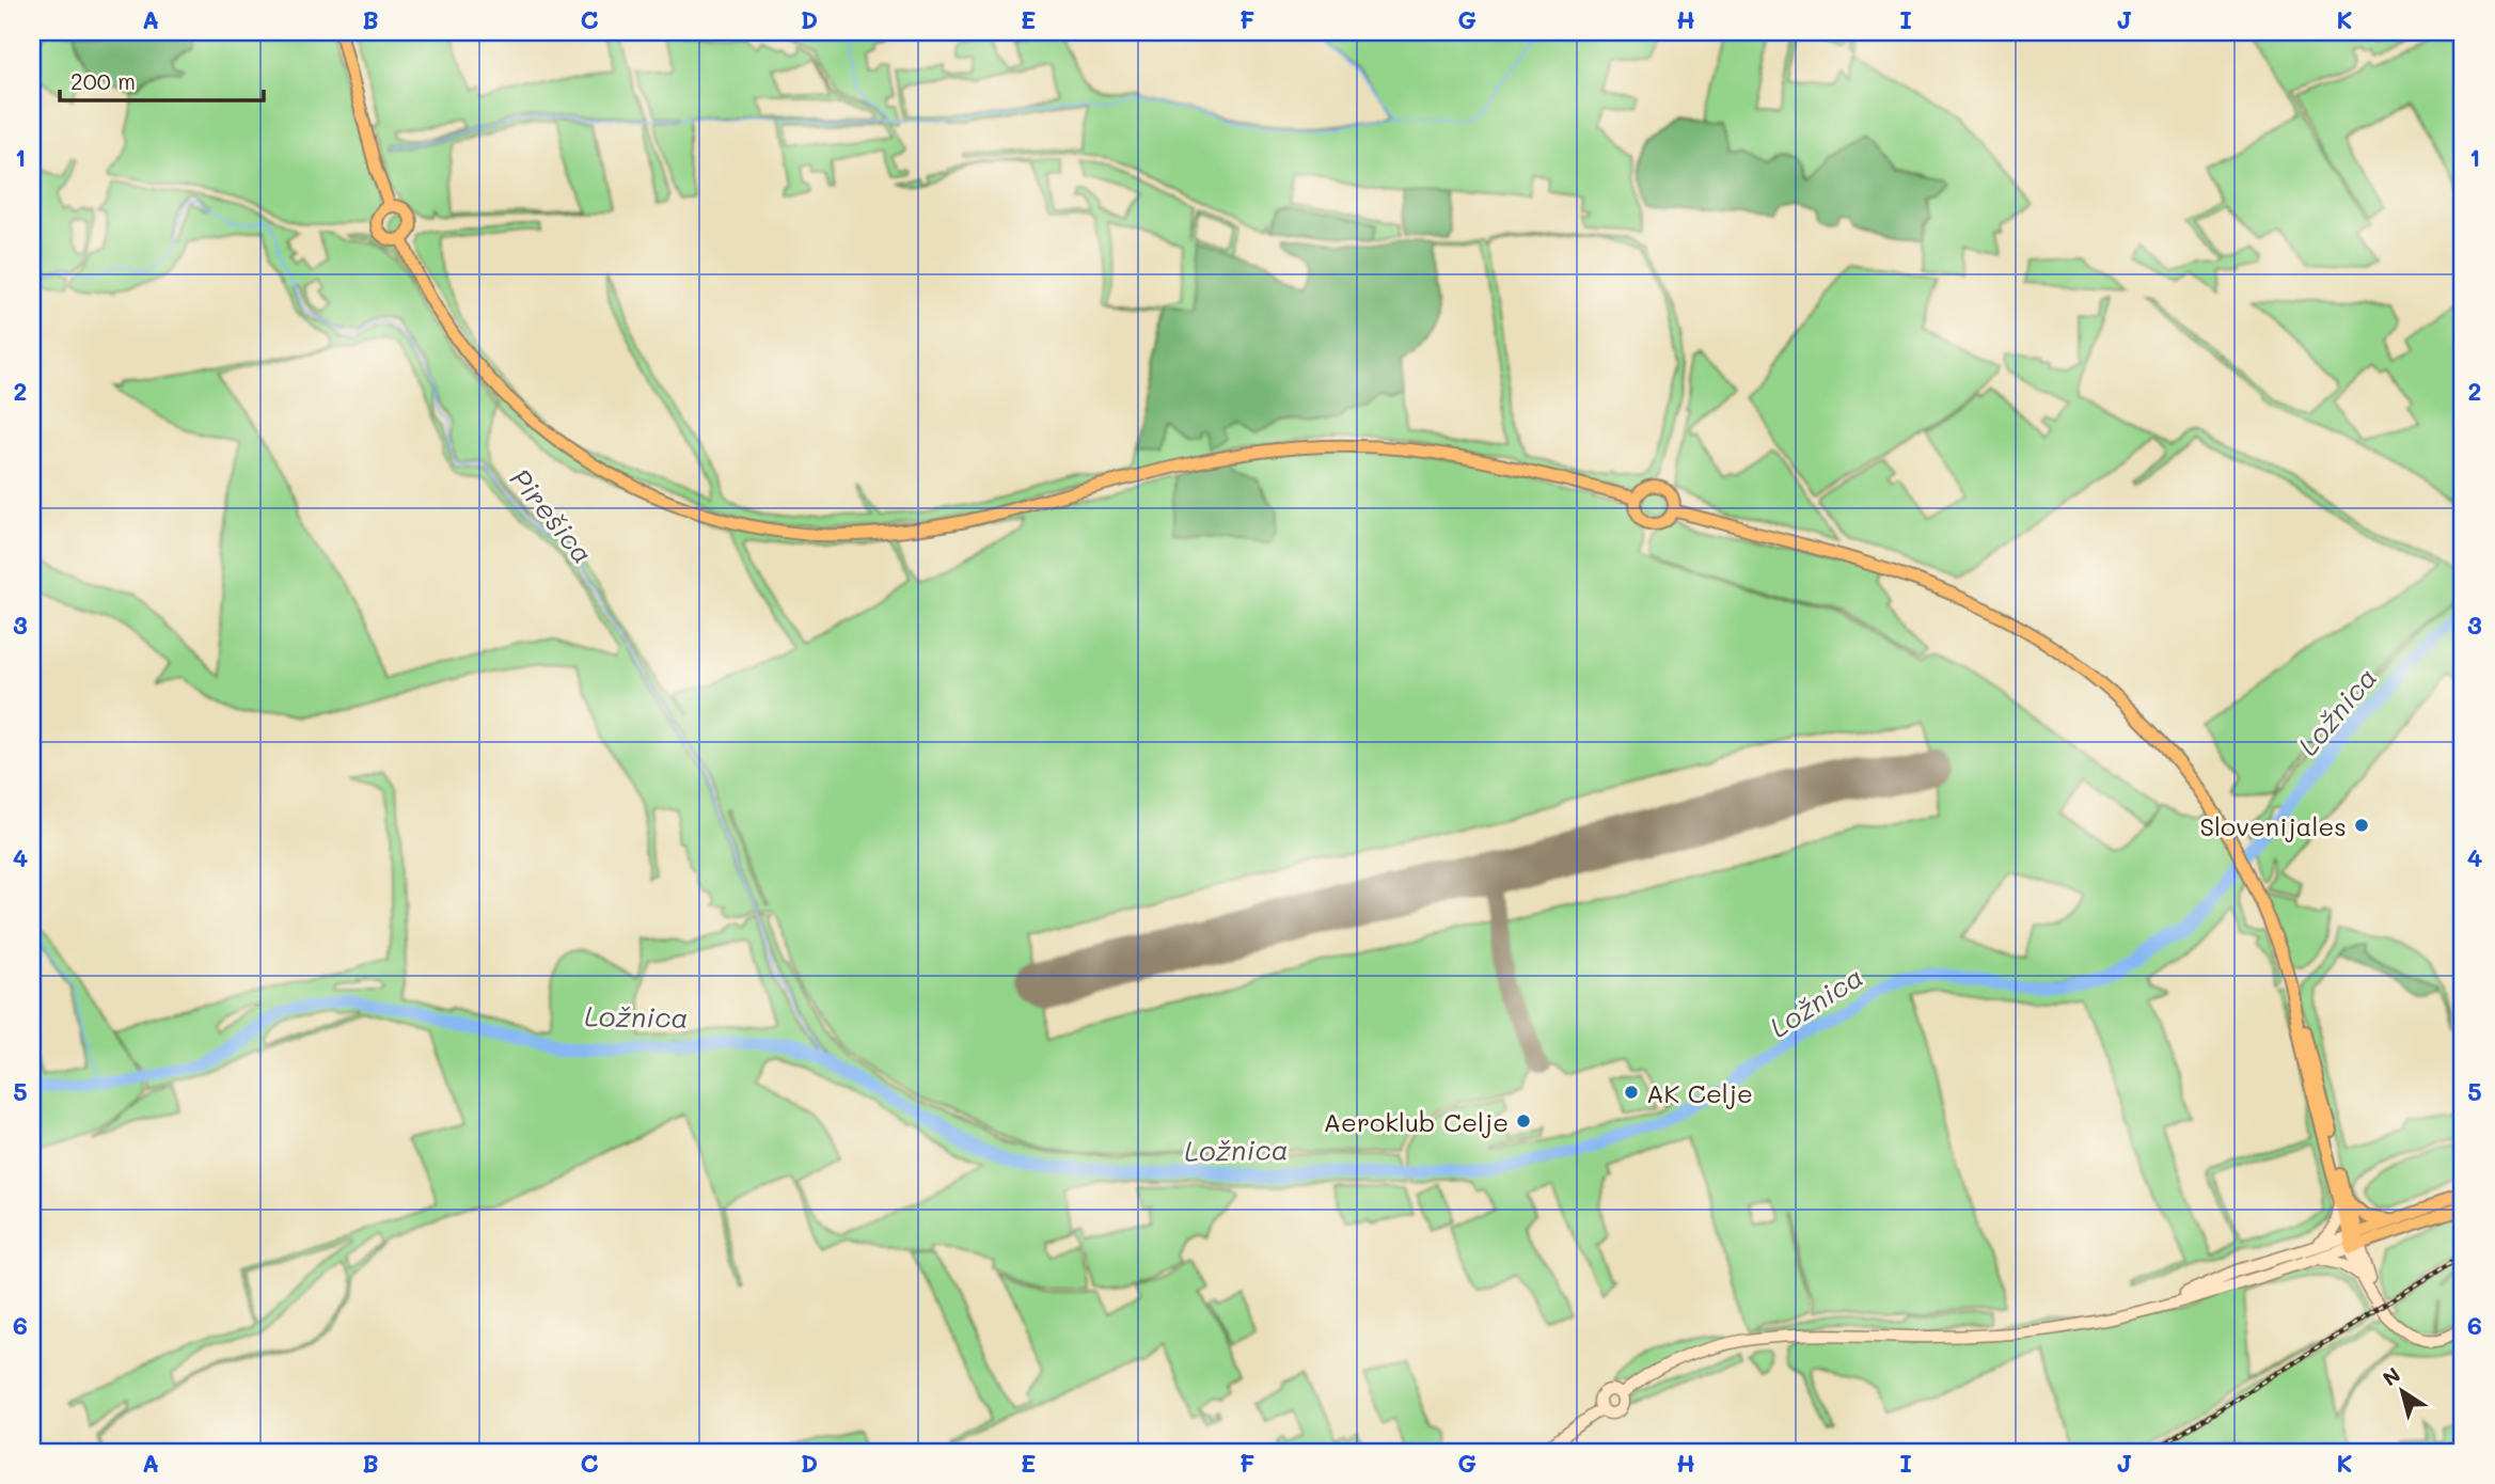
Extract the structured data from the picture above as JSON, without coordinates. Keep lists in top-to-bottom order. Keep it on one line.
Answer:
{"water":["Pirešica","Ložnica"],"places":["Slovenijales","AK Celje","Aeroklub Celje"],"scale_bar":"200 m","north":"top left","grid":{"columns":["A","B","C","D","E","F","G","H","I","J","K"],"rows":["1","2","3","4","5","6"]}}
